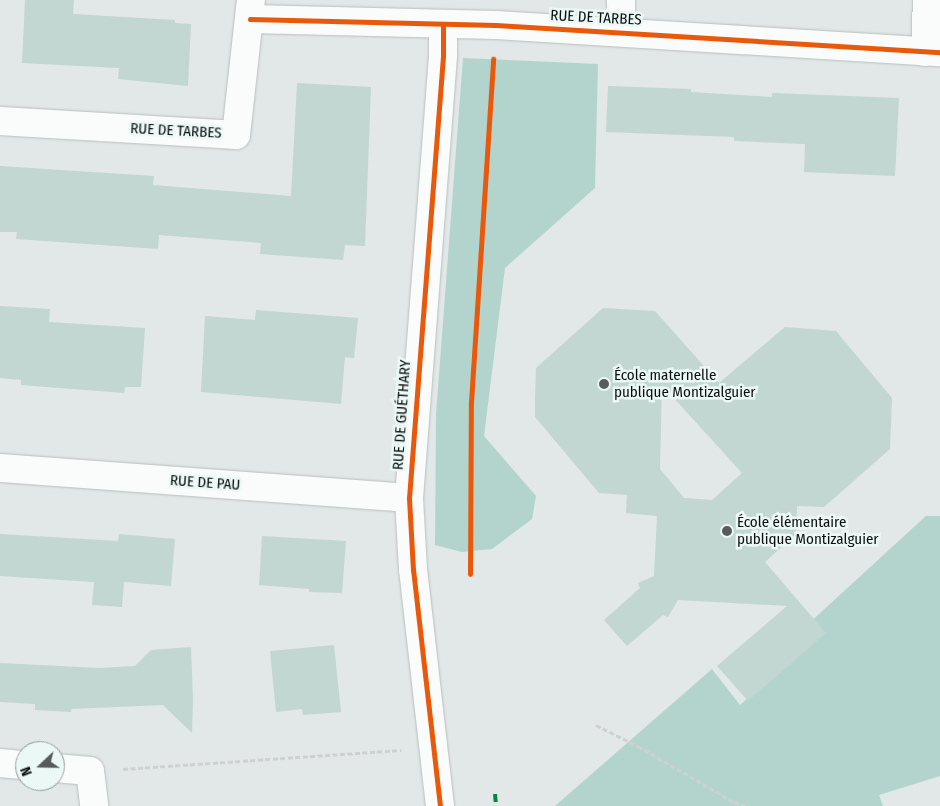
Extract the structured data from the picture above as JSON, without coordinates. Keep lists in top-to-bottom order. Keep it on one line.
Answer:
{"streets":{"street":["RUE DE TARBES","RUE DE GUÉTHARY","RUE DE PAU"]},"crossings":[["RUE DE TARBES","RUE DE GUÉTHARY"],["RUE DE GUÉTHARY","RUE DE PAU"]],"places":["École maternelle publique Montizalguier","École élémentaire publique Montizalguier"],"north":"left"}
